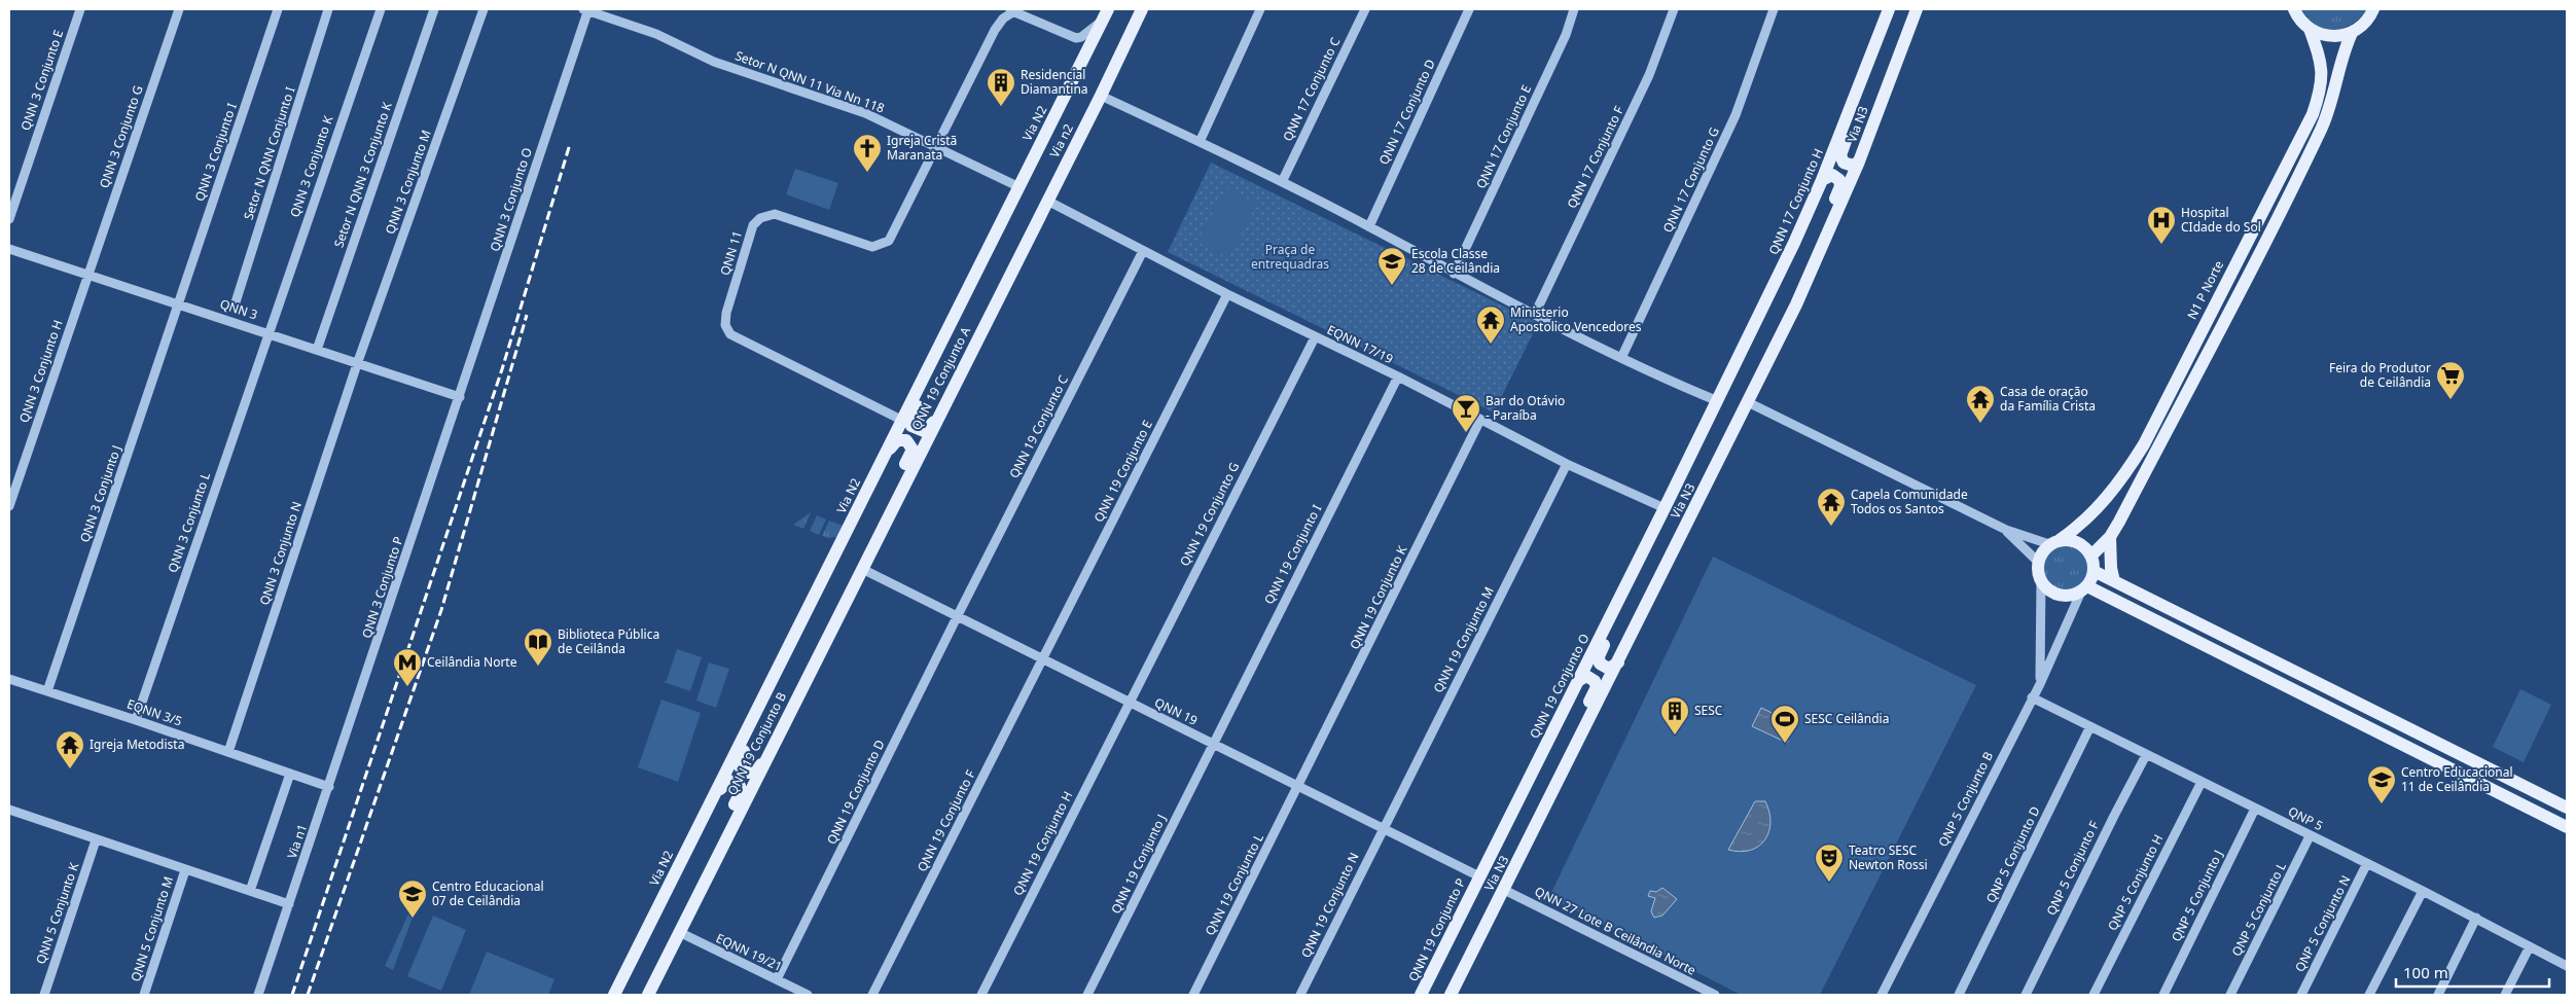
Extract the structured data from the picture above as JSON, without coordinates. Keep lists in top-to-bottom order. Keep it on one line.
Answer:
{"streets":{"main road":["Via N2","Via N3","Via n2","QNN 17 Conjunto H","N1 P Norte","QNN 19 Conjunto A","QNN 19 Conjunto O","QNN 19 Conjunto B","QNN 19 Conjunto P"],"street":["QNN 3 Conjunto E","Setor N QNN 11 Via Nn 118","QNN 17 Conjunto C","QNN 17 Conjunto D","QNN 3 Conjunto G","QNN 17 Conjunto E","QNN 3 Conjunto I","Setor N QNN Conjunto I","QNN 17 Conjunto F","QNN 3 Conjunto K","Setor N QNN 3 Conjunto K","QNN 17 Conjunto G","QNN 3 Conjunto M","QNN 3 Conjunto O","QNN 11","QNN 3","EQNN 17/19","QNN 3 Conjunto H","QNN 19 Conjunto C","QNN 19 Conjunto E","QNN 3 Conjunto J","QNN 19 Conjunto G","QNN 3 Conjunto L","QNN 3 Conjunto N","QNN 19 Conjunto I","QNN 3 Conjunto P","QNN 19 Conjunto K","QNN 19 Conjunto M","QNN 19","EQNN 3/5","QNN 19 Conjunto D","QNP 5 Conjunto B","QNP 5","QNN 19 Conjunto F","Via n1","QNN 19 Conjunto H","QNP 5 Conjunto D","QNN 19 Conjunto J","QNP 5 Conjunto F","QNP 5 Conjunto H","QNN 19 Conjunto L","QNP 5 Conjunto J","QNN 19 Conjunto N","QNP 5 Conjunto L","QNN 5 Conjunto K","QNP 5 Conjunto N","QNN 5 Conjunto M","QNN 27 Lote B Ceilândia Norte","EQNN 19/21"]},"crossings":[["Setor N QNN 11 Via Nn 118","Via N2"],["Setor N QNN 11 Via Nn 118","QNN 3 Conjunto O"],["Setor N QNN 11 Via Nn 118","QNN 11"],["Via N2","QNN 11"],["Via N3","QNN 17 Conjunto H"],["Via N3","EQNN 17/19"],["Via N3","QNN 19 Conjunto O"],["Via N3","QNN 27 Lote B Ceilândia Norte"],["QNN 3 Conjunto G","QNN 3"],["QNN 3 Conjunto G","QNN 3 Conjunto H"],["Via n2","EQNN 17/19"],["Via n2","QNN 19 Conjunto A"],["QNN 3 Conjunto I","QNN 3"],["QNN 3 Conjunto I","QNN 3 Conjunto J"],["QNN 3 Conjunto K","QNN 3"],["QNN 3 Conjunto K","QNN 3 Conjunto L"],["Setor N QNN 3 Conjunto K","QNN 3"],["QNN 3 Conjunto M","QNN 3"],["QNN 3 Conjunto M","QNN 3 Conjunto N"],["QNN 3 Conjunto O","QNN 3"],["QNN 3 Conjunto O","QNN 3 Conjunto P"],["QNN 3","QNN 3 Conjunto H"],["QNN 3","QNN 3 Conjunto J"],["QNN 3","QNN 3 Conjunto L"],["QNN 3","QNN 3 Conjunto N"],["QNN 3","QNN 3 Conjunto P"],["EQNN 17/19","QNN 19 Conjunto A"],["EQNN 17/19","QNN 19 Conjunto C"],["EQNN 17/19","QNN 19 Conjunto E"],["EQNN 17/19","QNN 19 Conjunto G"],["EQNN 17/19","QNN 19 Conjunto I"],["EQNN 17/19","QNN 19 Conjunto K"],["EQNN 17/19","QNN 19 Conjunto M"],["EQNN 17/19","QNN 19 Conjunto O"],["QNN 19 Conjunto A","QNN 19"],["QNN 19 Conjunto A","QNN 19 Conjunto B"],["QNN 19 Conjunto C","QNN 19"],["QNN 19 Conjunto C","QNN 19 Conjunto D"],["QNN 19 Conjunto E","QNN 19"],["QNN 19 Conjunto E","QNN 19 Conjunto F"],["QNN 3 Conjunto J","EQNN 3/5"],["QNN 19 Conjunto G","QNN 19"],["QNN 19 Conjunto G","QNN 19 Conjunto H"],["QNN 3 Conjunto L","EQNN 3/5"],["QNN 3 Conjunto N","EQNN 3/5"],["QNN 19 Conjunto I","QNN 19"],["QNN 19 Conjunto I","QNN 19 Conjunto J"],["QNN 3 Conjunto P","EQNN 3/5"],["QNN 3 Conjunto P","Via n1"],["QNN 19 Conjunto K","QNN 19"],["QNN 19 Conjunto K","QNN 19 Conjunto L"],["QNN 19 Conjunto M","QNN 19"],["QNN 19 Conjunto M","QNN 19 Conjunto N"],["QNN 19 Conjunto O","QNN 19"],["QNN 19 Conjunto O","QNN 19 Conjunto P"],["QNN 19","QNN 19 Conjunto B"],["QNN 19","QNN 19 Conjunto D"],["QNN 19","QNN 19 Conjunto F"],["QNN 19","QNN 19 Conjunto H"],["QNN 19","QNN 19 Conjunto J"],["QNN 19","QNN 19 Conjunto L"],["QNN 19","QNN 19 Conjunto N"],["QNN 19","QNN 19 Conjunto P"],["EQNN 3/5","Via n1"],["QNN 19 Conjunto B","EQNN 19/21"],["QNN 19 Conjunto D","EQNN 19/21"],["QNP 5 Conjunto B","QNP 5"],["QNP 5","QNP 5 Conjunto D"],["QNP 5","QNP 5 Conjunto F"],["QNP 5","QNP 5 Conjunto H"],["QNP 5","QNP 5 Conjunto J"],["QNP 5","QNP 5 Conjunto L"],["QNP 5","QNP 5 Conjunto N"]],"parks":["Praça de entrequadras"],"places":{"building":["Residencial Diamantina","SESC"],"church":["Igreja Cristã Maranata"],"hospital":["Hospital CIdade do Sol"],"school or university":["Escola Classe 28 de Ceilândia","Centro Educacional 11 de Ceilândia","Centro Educacional 07 de Ceilândia"],"temple":["Ministerio Apostolico Vencedores","Casa de oração da Família Crista","Capela Comunidade Todos os Santos","Igreja Metodista"],"supermarket":["Feira do Produtor de Ceilândia"],"bar":["Bar do Otávio - Paraíba"],"library":["Biblioteca Pública de Ceilânda"],"metro station":["Ceilândia Norte"],"sports":["SESC Ceilândia"],"theatre":["Teatro SESC Newton Rossi"]},"scale_bar":"100 m"}
